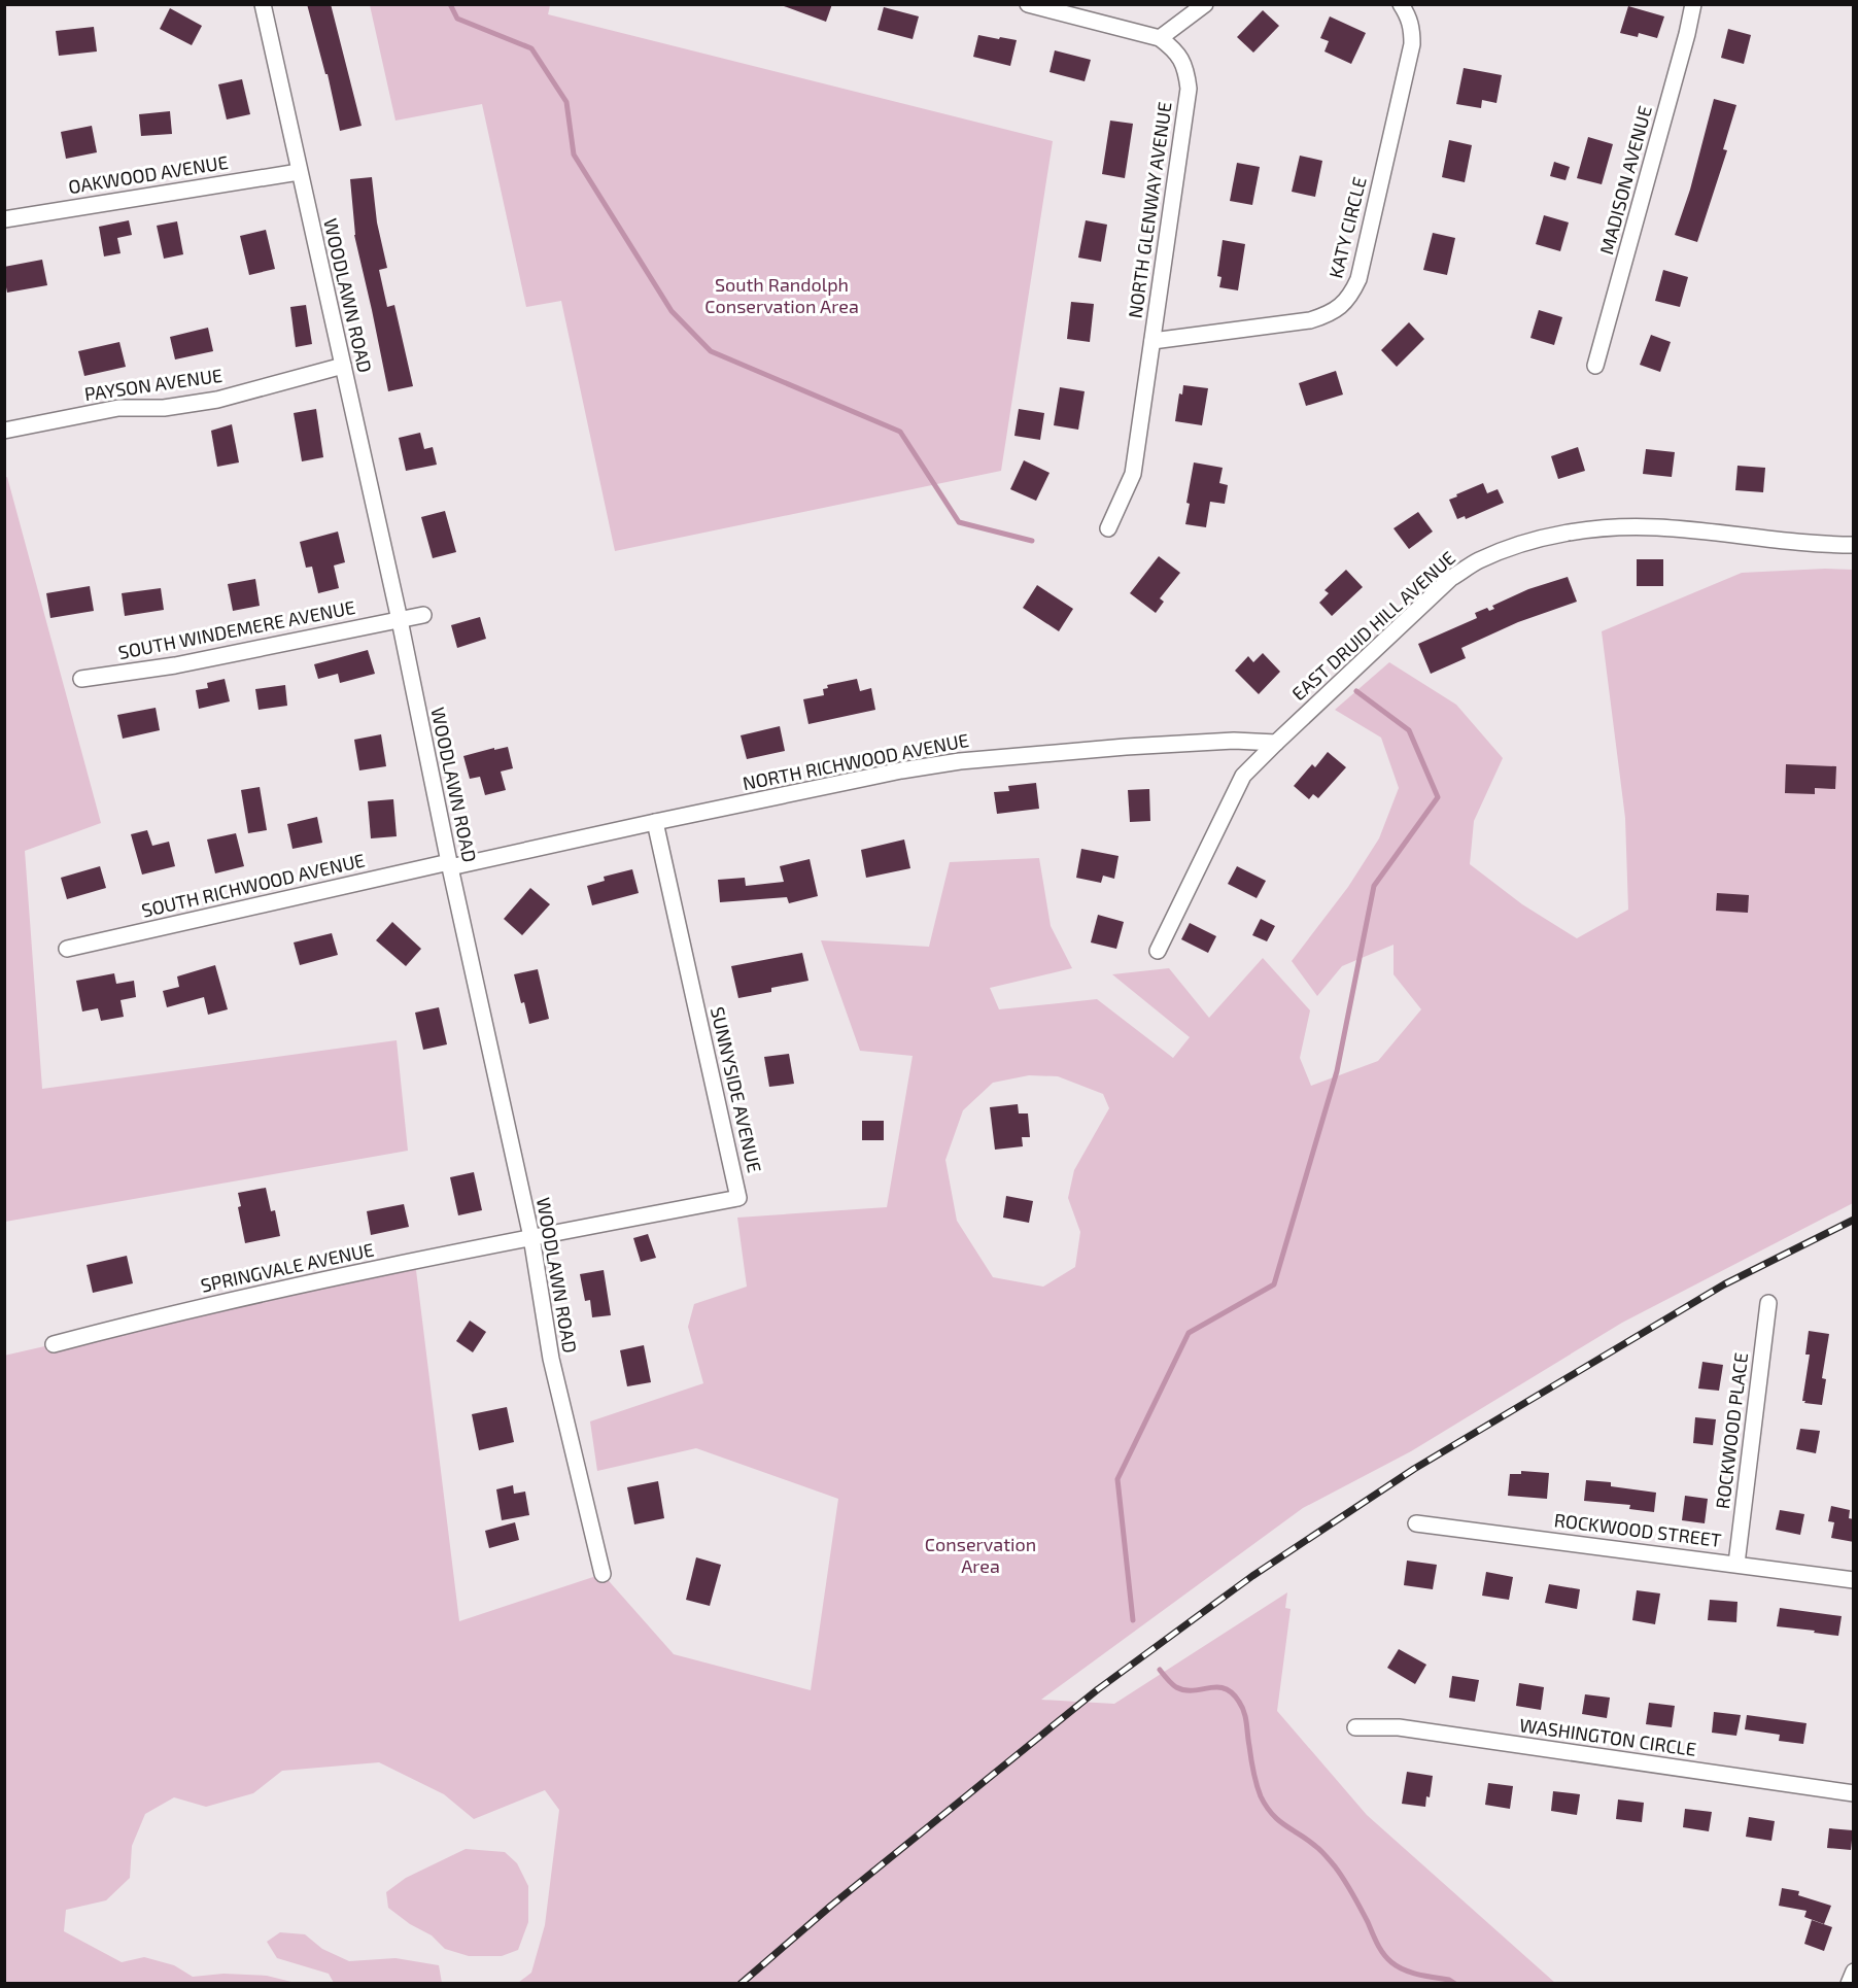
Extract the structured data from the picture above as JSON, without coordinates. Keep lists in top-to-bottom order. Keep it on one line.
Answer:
{"streets":{"street":["OAKWOOD AVENUE","MADISON AVENUE","NORTH GLENWAY AVENUE","KATY CIRCLE","WOODLAWN ROAD","PAYSON AVENUE","EAST DRUID HILL AVENUE","SOUTH WINDEMERE AVENUE","NORTH RICHWOOD AVENUE","SOUTH RICHWOOD AVENUE","SUNNYSIDE AVENUE","SPRINGVALE AVENUE","ROCKWOOD PLACE","ROCKWOOD STREET","WASHINGTON CIRCLE"]},"crossings":[["OAKWOOD AVENUE","WOODLAWN ROAD"],["NORTH GLENWAY AVENUE","KATY CIRCLE"],["WOODLAWN ROAD","PAYSON AVENUE"],["WOODLAWN ROAD","SOUTH WINDEMERE AVENUE"],["WOODLAWN ROAD","NORTH RICHWOOD AVENUE"],["WOODLAWN ROAD","SOUTH RICHWOOD AVENUE"],["WOODLAWN ROAD","SUNNYSIDE AVENUE"],["WOODLAWN ROAD","SPRINGVALE AVENUE"],["EAST DRUID HILL AVENUE","NORTH RICHWOOD AVENUE"],["NORTH RICHWOOD AVENUE","SOUTH RICHWOOD AVENUE"],["NORTH RICHWOOD AVENUE","SUNNYSIDE AVENUE"],["SUNNYSIDE AVENUE","SPRINGVALE AVENUE"],["ROCKWOOD PLACE","ROCKWOOD STREET"]],"parks":["South Randolph Conservation Area","Conservation Area"]}
